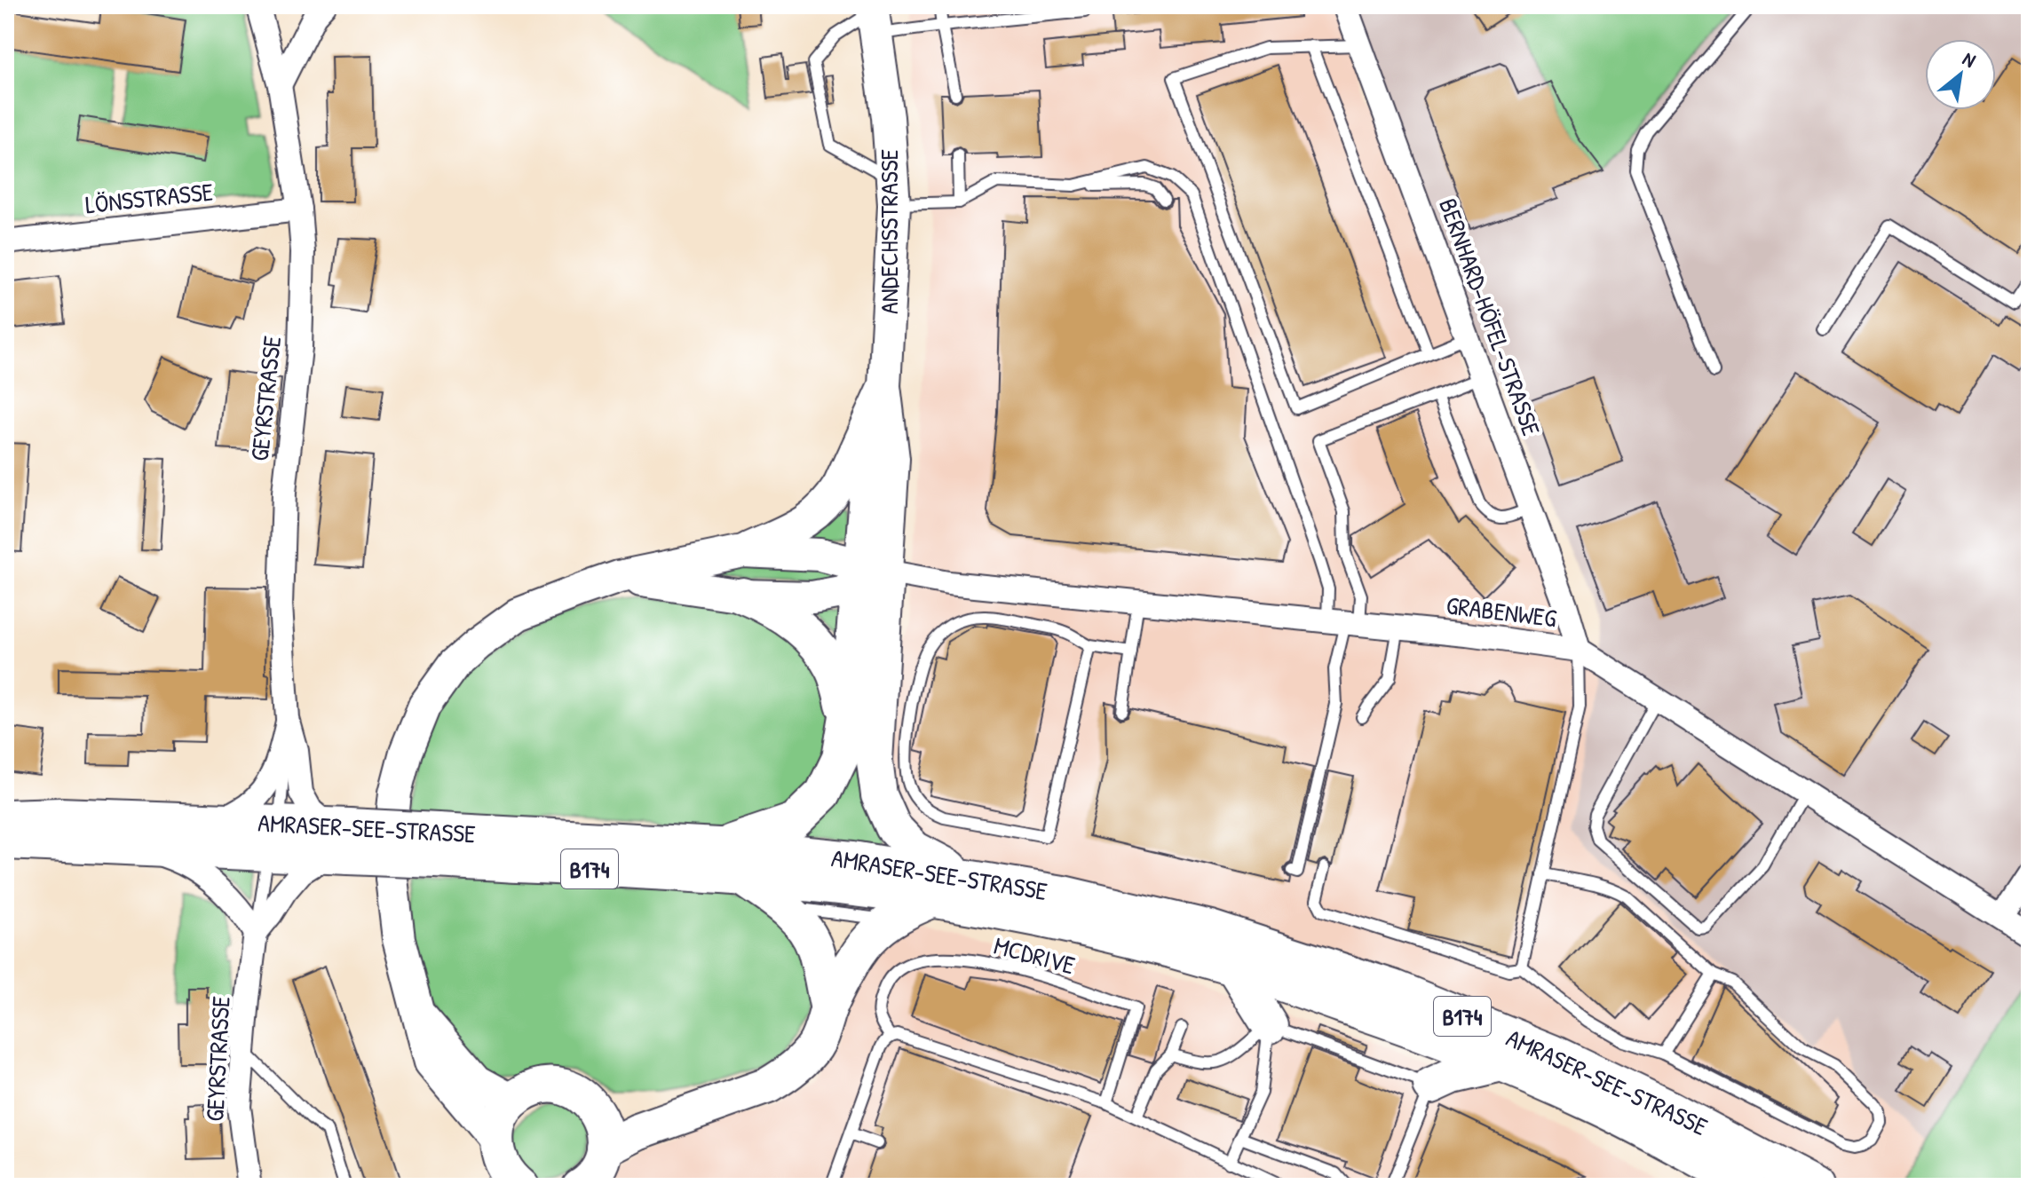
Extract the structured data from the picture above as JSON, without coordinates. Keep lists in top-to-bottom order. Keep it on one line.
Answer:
{"streets":{"main road":["ANDECHSSTRASSE","AMRASER-SEE-STRASSE","B174"],"street":["LÖNSSTRASSE","BERNHARD-HÖFEL-STRASSE","GEYRSTRASSE","GRABENWEG"],"lane":["MCDRIVE"]},"crossings":[["LÖNSSTRASSE","GEYRSTRASSE"],["ANDECHSSTRASSE","GRABENWEG"],["BERNHARD-HÖFEL-STRASSE","GRABENWEG"],["GEYRSTRASSE","AMRASER-SEE-STRASSE"]],"north":"top right"}
